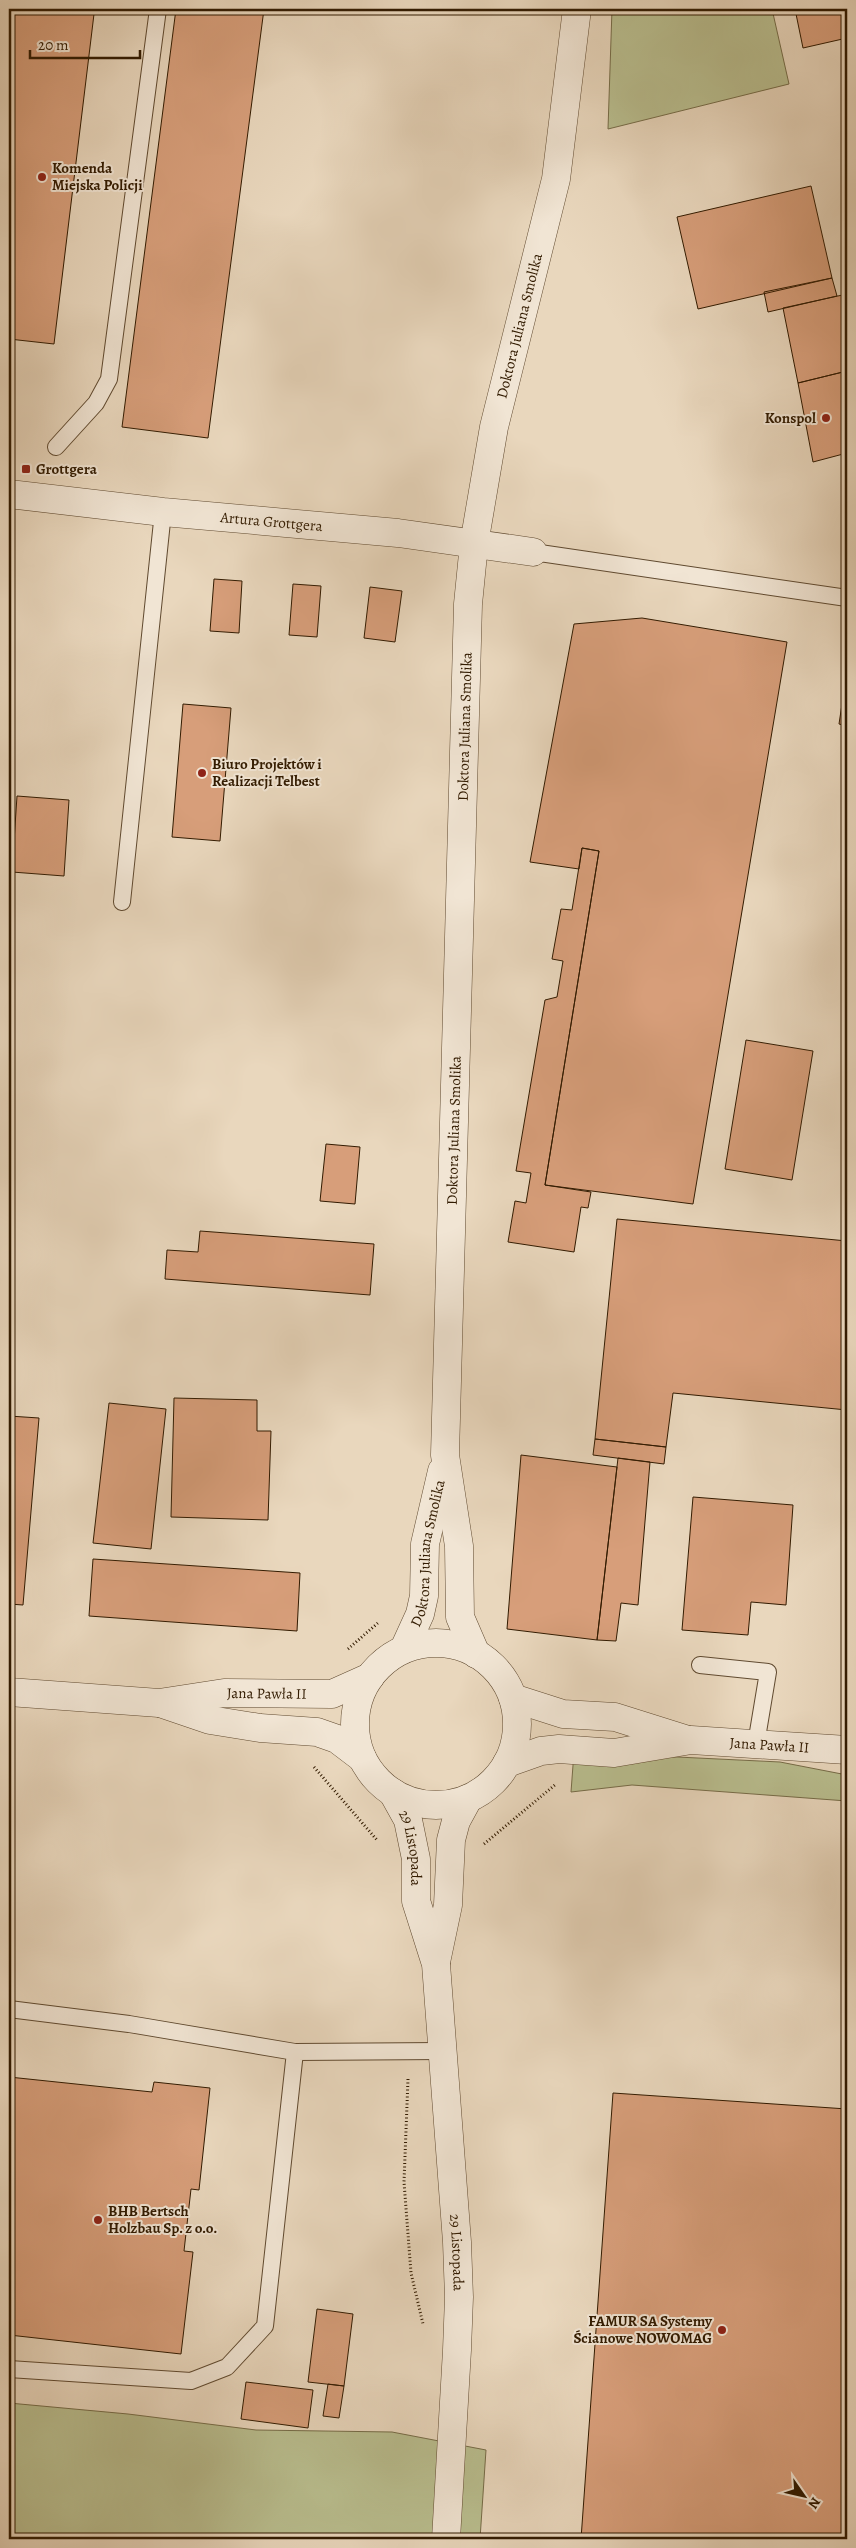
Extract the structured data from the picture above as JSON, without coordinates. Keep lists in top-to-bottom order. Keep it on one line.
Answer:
{"streets":{"street":["Doktora Juliana Smolika","Artura Grottgera","Jana Pawła II","29 Listopada"]},"crossings":[["Doktora Juliana Smolika","Artura Grottgera"],["Doktora Juliana Smolika","Jana Pawła II"],["Doktora Juliana Smolika","29 Listopada"],["Jana Pawła II","29 Listopada"]],"places":{"other":["Komenda Miejska Policji","Konspol","Biuro Projektów i Realizacji Telbest","BHB Bertsch Holzbau Sp. z o.o.","FAMUR SA Systemy Ścianowe NOWOMAG"],"transit":["Grottgera"]},"scale_bar":"20 m","north":"bottom right"}
